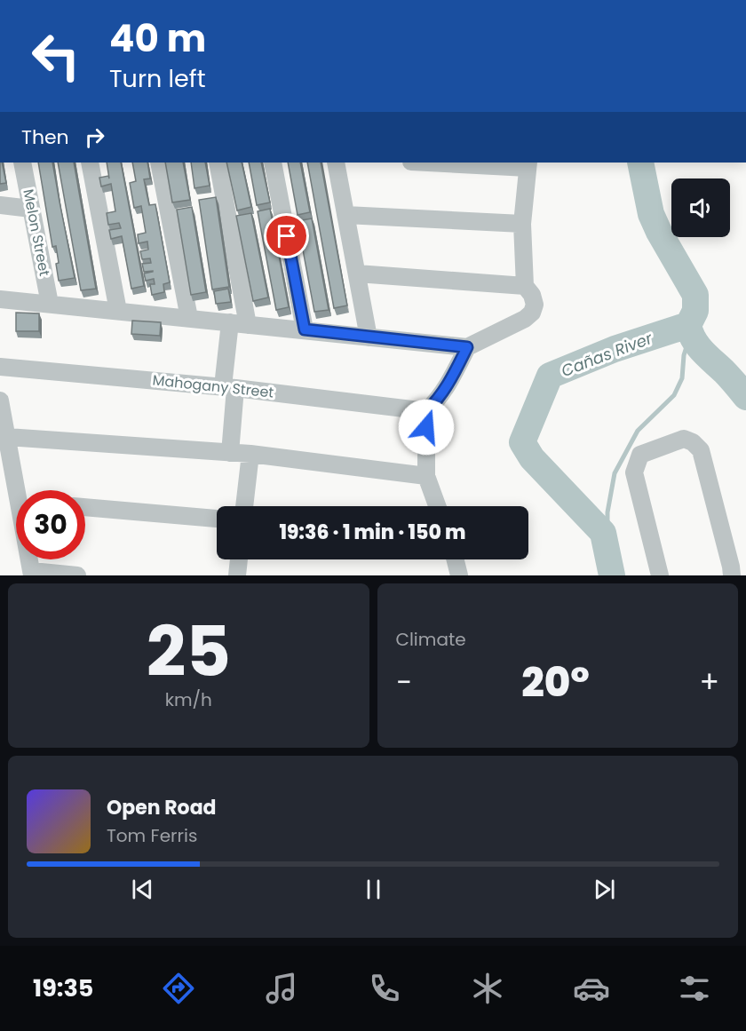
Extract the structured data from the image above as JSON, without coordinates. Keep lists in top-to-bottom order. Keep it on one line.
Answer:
{"streets":{"street":["Melon Street","Mahogany Street"]},"water":["Cañas River"],"page":{"turn":["40 m","Turn left"],"then":"Then","limit":"30","trip":"19:36 · 1 min · 150 m","tile":[["25","km/h"],"Climate"],"heat":["−","20°","+"],"song":["Open Road","Tom Ferris"],"tabs":"19:35"}}
